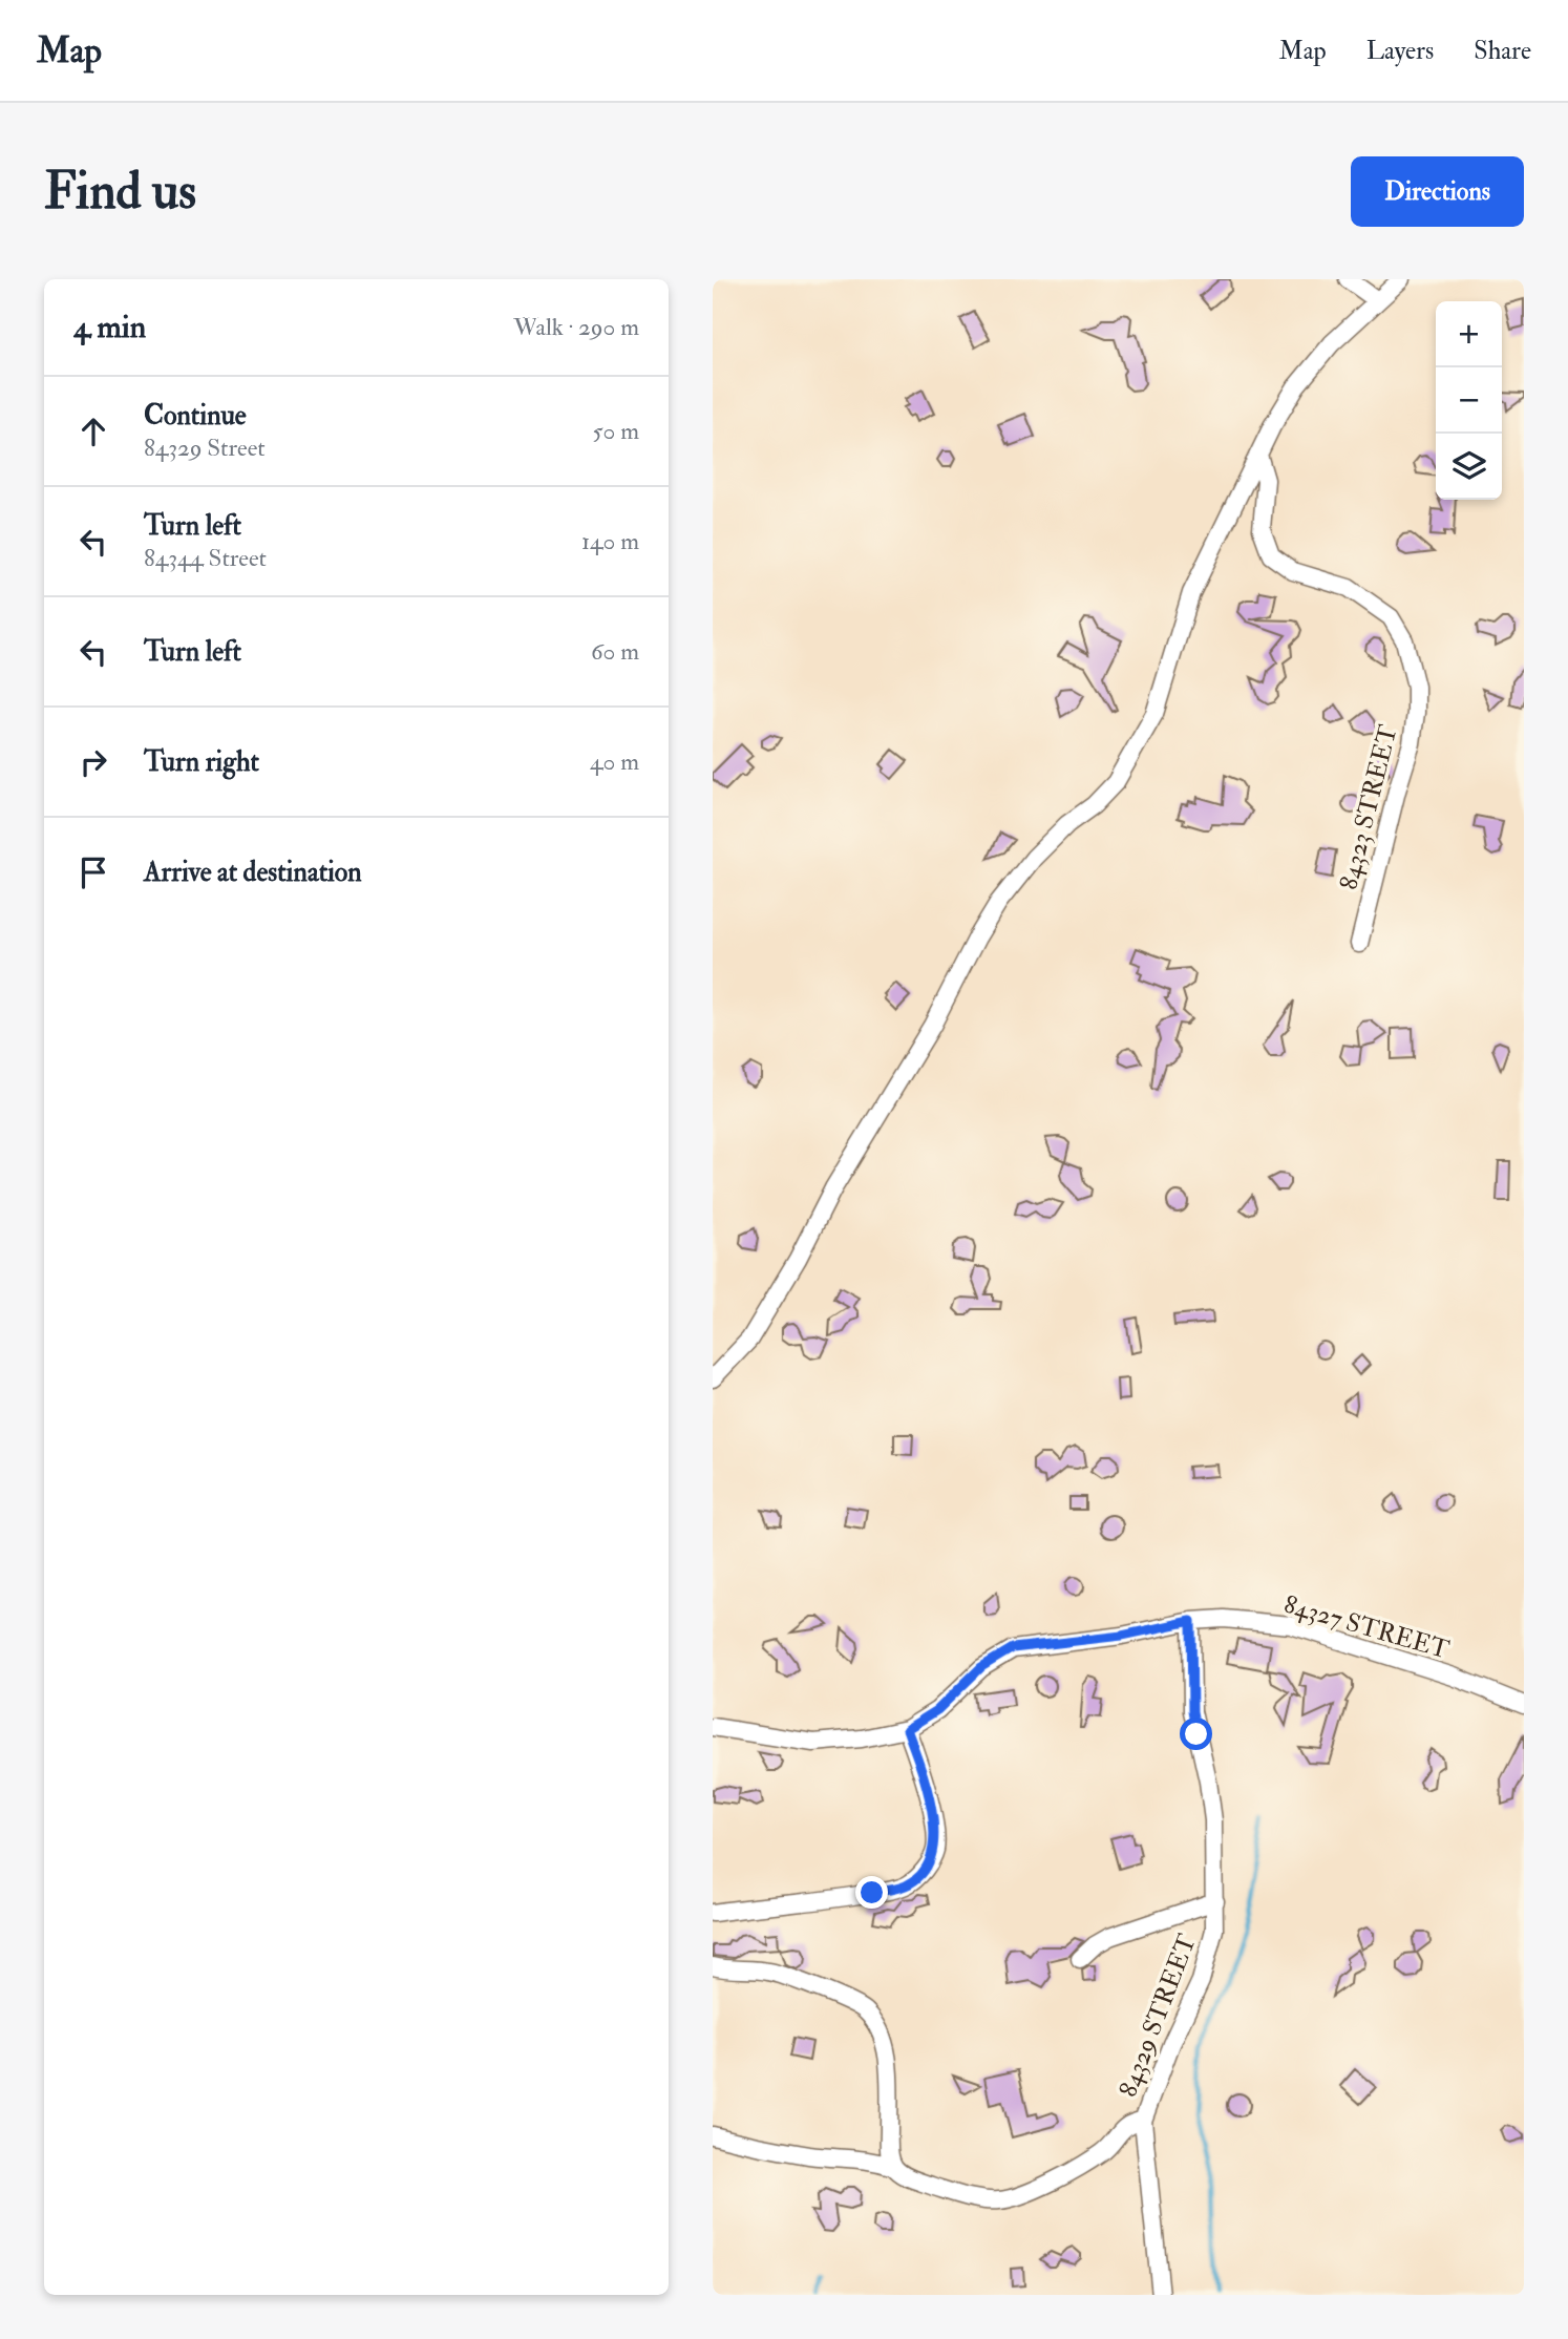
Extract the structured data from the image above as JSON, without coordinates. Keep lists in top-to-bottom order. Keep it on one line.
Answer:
{"streets":{"street":["84323 STREET","84327 STREET","84329 STREET"]},"crossings":[["84327 STREET","84329 STREET"]],"page":{"header":"Map","nav":["Map","Layers","Share"],"buttons":"Directions","title":"Find us","heading":["4 min","Walk · 290 m"],"map_buttons":["+","−"],"list":[["Continue","84329 Street","50 m"],["Turn left","84344 Street","140 m"],["Turn left","60 m"],["Turn right","40 m"],"Arrive at destination"]}}
